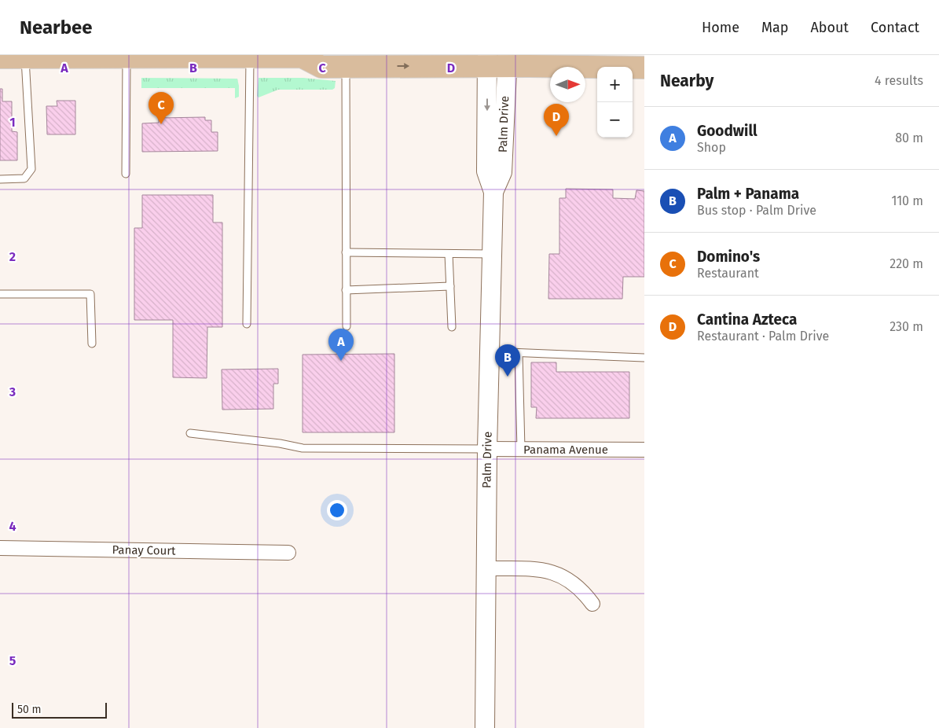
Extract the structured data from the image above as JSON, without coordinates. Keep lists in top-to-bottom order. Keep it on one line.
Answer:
{"streets":{"street":["Palm Drive","Panama Avenue","Panay Court"]},"crossings":[["Palm Drive","Panama Avenue"]],"scale_bar":"50 m","north":"right","page":{"header":"Nearbee","nav":["Home","Map","About","Contact"],"heading":["Nearby","4 results"],"map_buttons":["+","−"],"pins":["C","D","A","B"],"list":[{"mark":"A","name":"Goodwill","note":"Shop","value":"80 m"},{"mark":"B","name":"Palm + Panama","note":"Bus stop · Palm Drive","value":"110 m"},{"mark":"C","name":"Domino's","note":"Restaurant","value":"220 m"},{"mark":"D","name":"Cantina Azteca","note":"Restaurant · Palm Drive","value":"230 m"}],"scale":"50 m"},"grid":{"columns":["A","B","C","D"],"rows":["1","2","3","4","5"]}}
